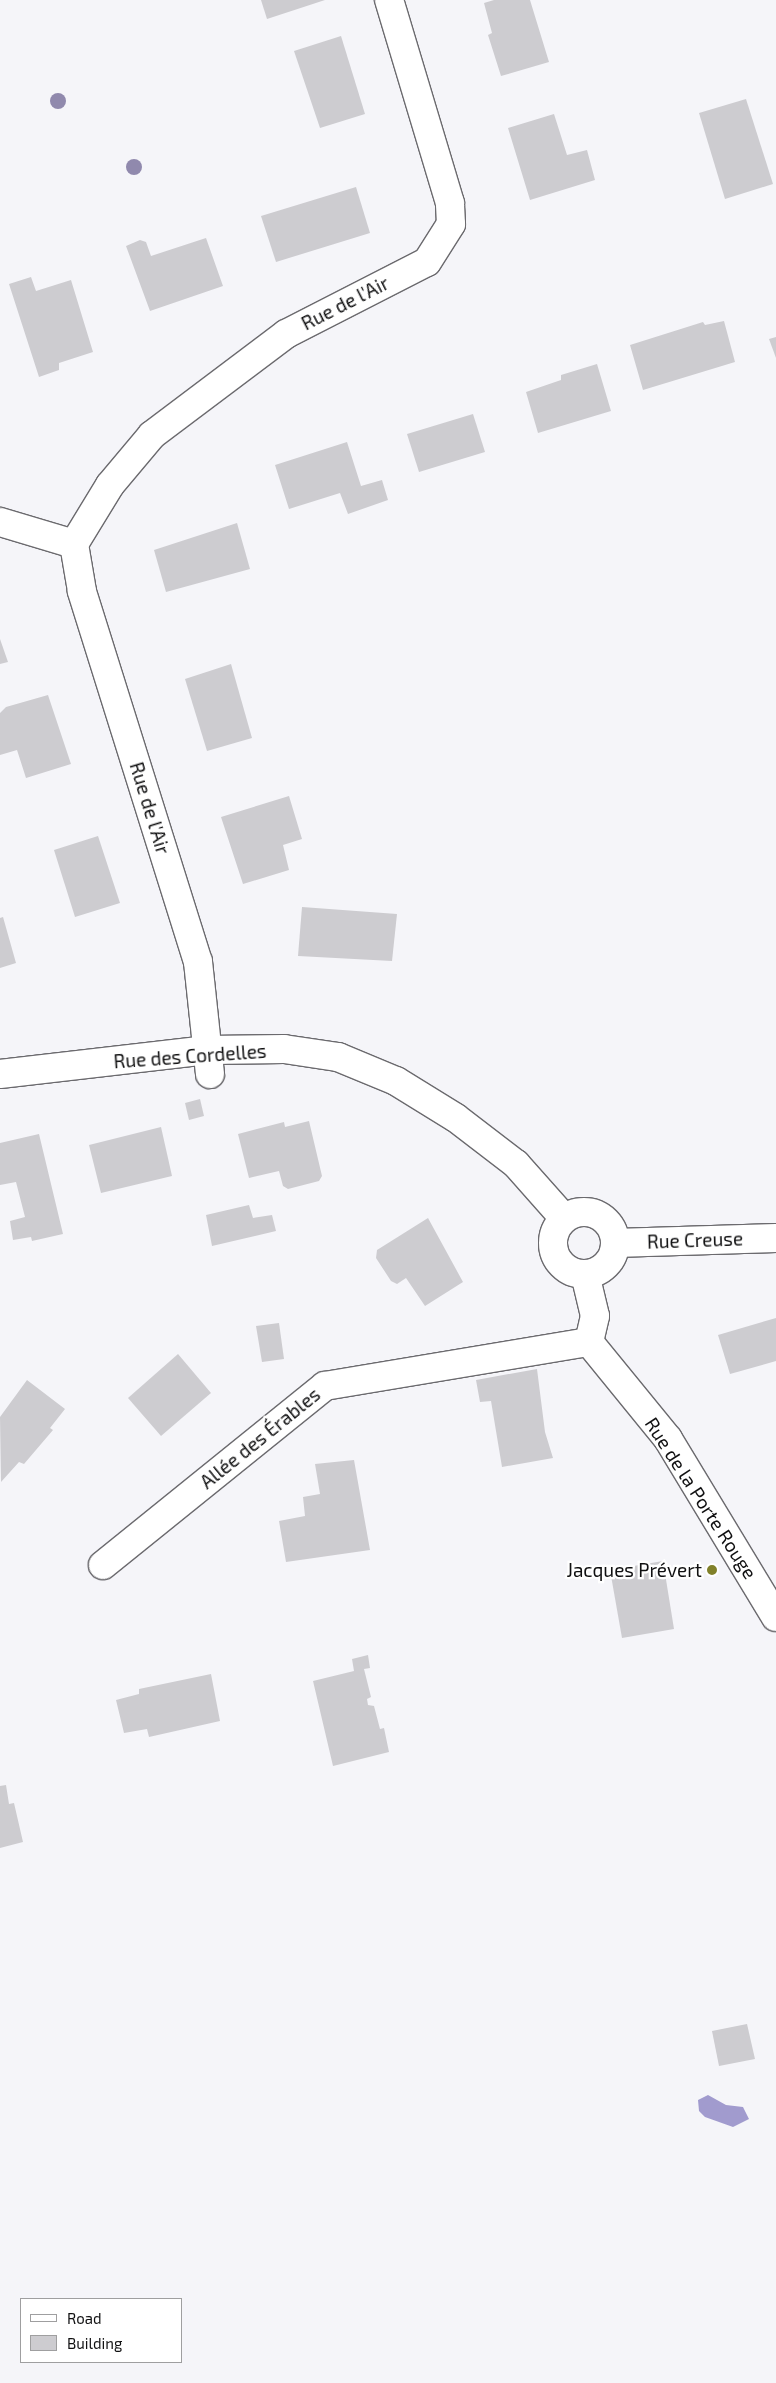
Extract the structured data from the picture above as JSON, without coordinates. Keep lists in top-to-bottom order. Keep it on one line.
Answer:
{"streets":{"street":["Rue de l'Air","Rue des Cordelles","Rue Creuse","Allée des Érables","Rue de la Porte Rouge"]},"crossings":[["Rue de l'Air","Rue des Cordelles"],["Rue des Cordelles","Rue Creuse"],["Allée des Érables","Rue de la Porte Rouge"]],"places":["Jacques Prévert"],"legend":["Road","Building"]}
